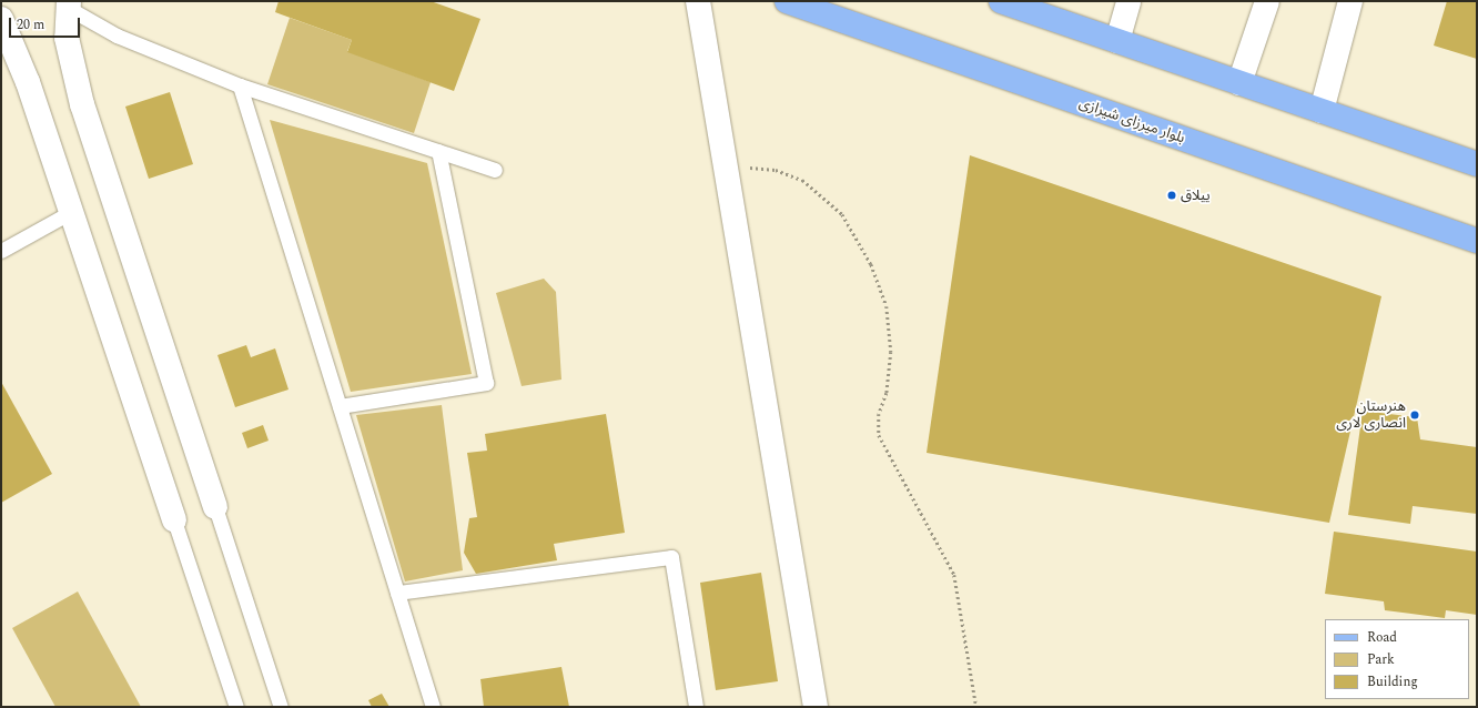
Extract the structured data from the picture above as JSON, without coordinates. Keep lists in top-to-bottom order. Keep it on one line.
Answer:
{"streets":{"main road":["بلوار میرزای شیرازی"]},"places":["ییلاق","هنرستان انصاری لاری"],"legend":["Road","Park","Building"],"scale_bar":"20 m"}
